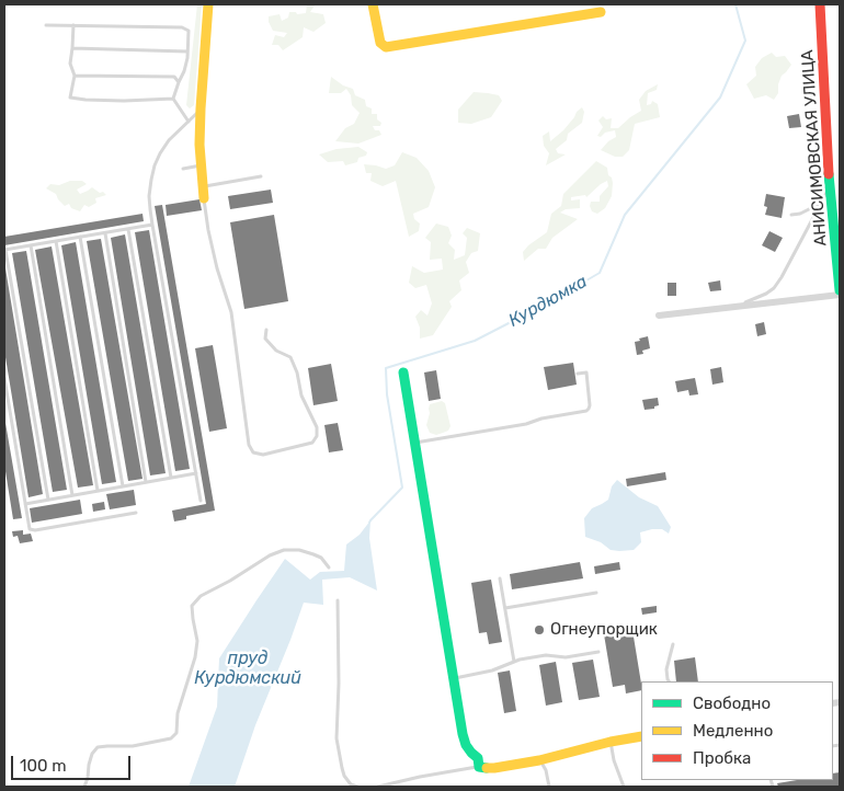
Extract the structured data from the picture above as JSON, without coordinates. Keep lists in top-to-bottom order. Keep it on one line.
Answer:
{"streets":{"street":["АНИСИМОВСКАЯ УЛИЦА"]},"water":["Курдюмка","пруд Курдюмский"],"places":["Огнеупорщик"],"legend":["Свободно","Медленно","Пробка"],"scale_bar":"100 m"}
